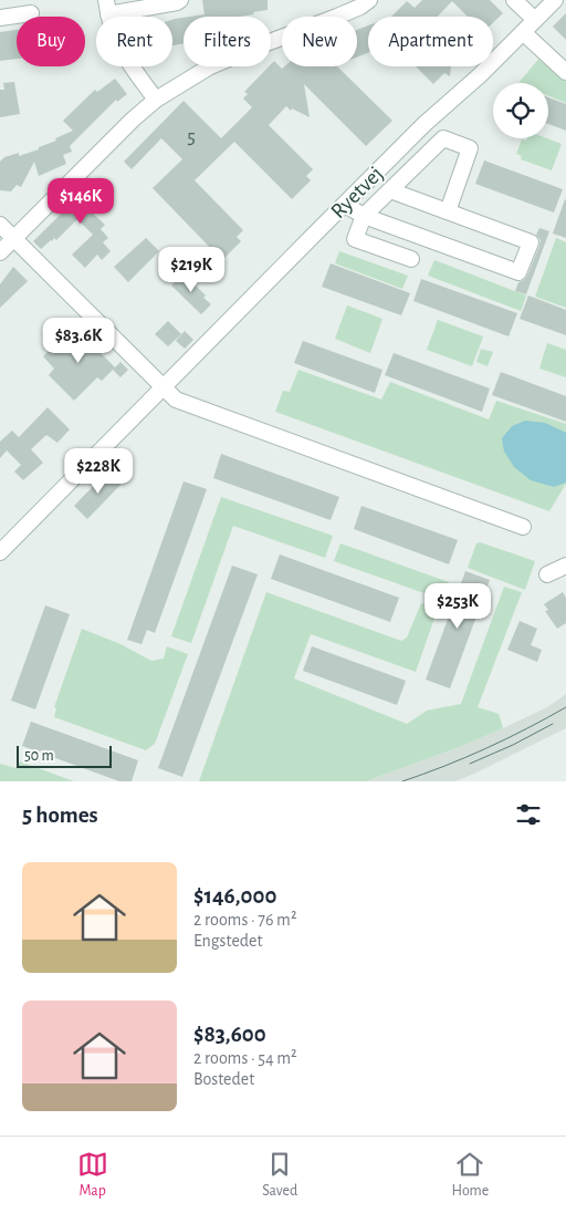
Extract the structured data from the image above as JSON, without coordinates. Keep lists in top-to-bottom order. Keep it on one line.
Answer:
{"streets":{"street":["Ryetvej"]},"house_numbers":["5"],"scale_bar":"50 m","page":{"chip":["Buy","Rent","Filters","New","Apartment"],"price":["$146K","$219K","$83.6K","$228K","$253K"],"scale":"50 m","heading":"5 homes","list":[{"name":"$146,000","note":"2 rooms · 76 m² · Engstedet"},{"name":"$83,600","note":"2 rooms · 54 m² · Bostedet"}],"tabs":["Map","Saved","Home"]}}
